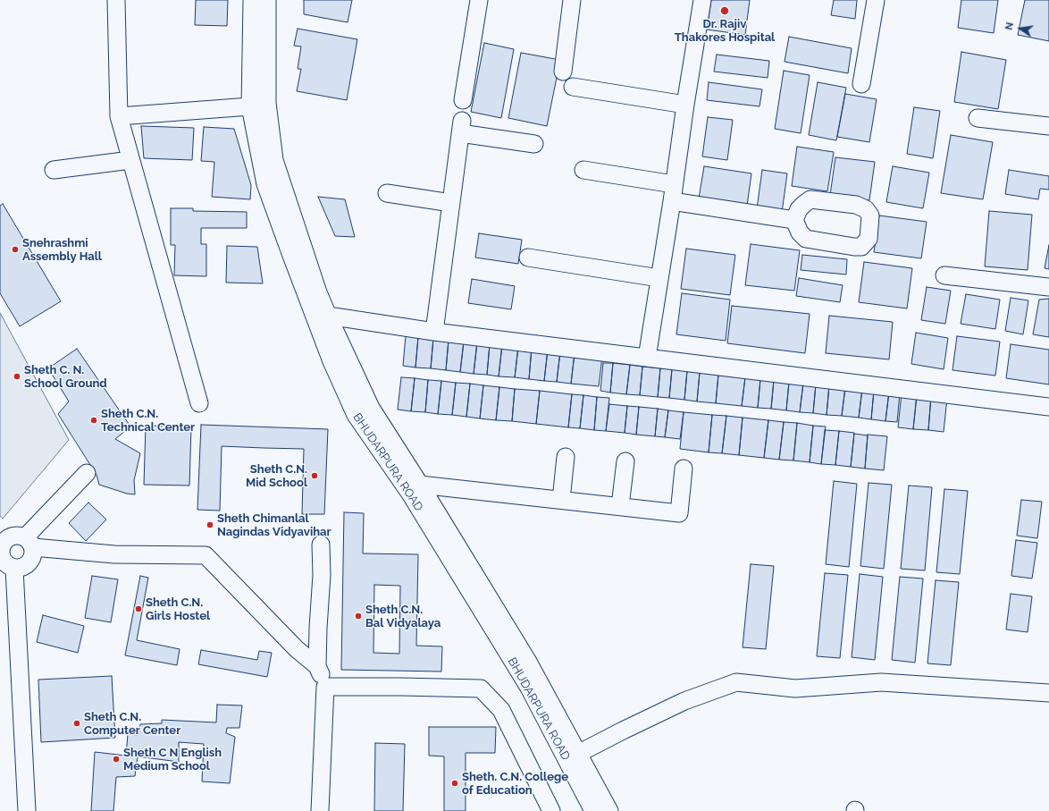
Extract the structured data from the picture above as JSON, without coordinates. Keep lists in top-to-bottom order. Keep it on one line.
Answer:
{"streets":{"street":["BHUDARPURA ROAD"]},"places":["Dr. Rajiv Thakores Hospital","Snehrashmi Assembly Hall","Sheth C. N. School Ground","Sheth C.N. Technical Center","Sheth C.N. Mid School","Sheth Chimanlal Nagindas Vidyavihar","Sheth C.N. Girls Hostel","Sheth C.N. Bal Vidyalaya","Sheth C.N. Computer Center","Sheth C N English Medium School","Sheth. C.N. College of Education"],"north":"left"}
